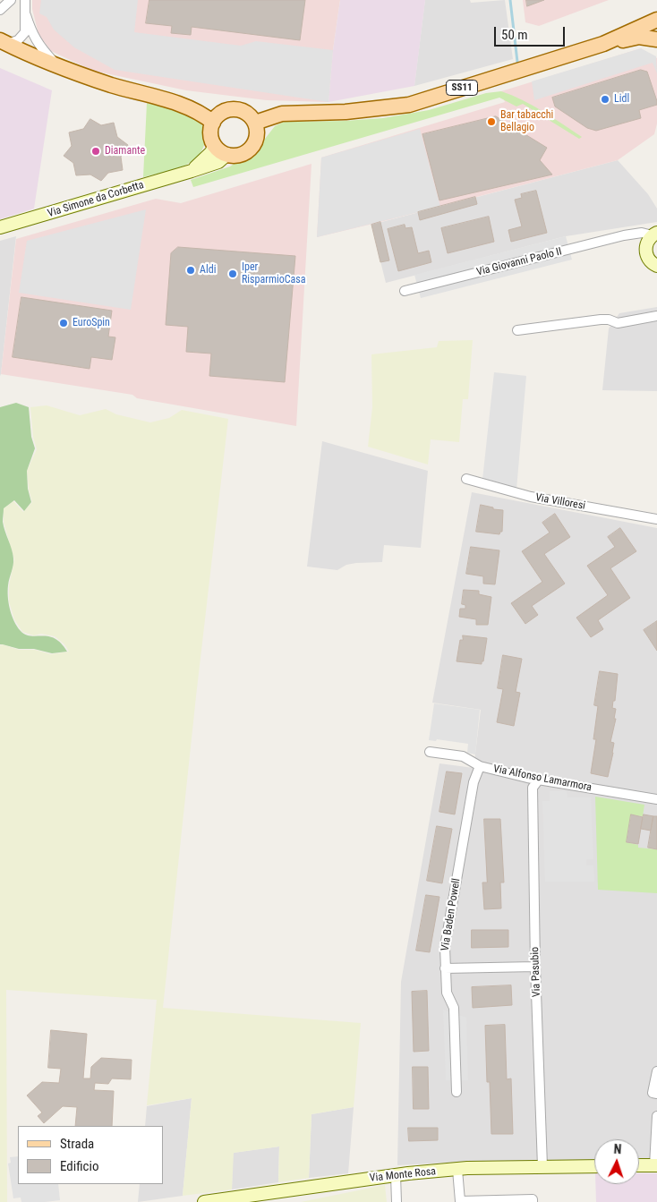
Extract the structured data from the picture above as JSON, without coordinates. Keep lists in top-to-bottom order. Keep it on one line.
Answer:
{"streets":{"main road":["SS11"],"street":["Via Simone da Corbetta","Via Giovanni Paolo II","Via Villoresi","Via Alfonso Lamarmora","Via Baden Powell","Via Pasubio","Via Monte Rosa"]},"crossings":[["SS11","Via Simone da Corbetta"],["Via Alfonso Lamarmora","Via Baden Powell"],["Via Alfonso Lamarmora","Via Pasubio"],["Via Pasubio","Via Monte Rosa"]],"places":["Lidl","Bar tabacchi Bellagio","Diamante","Aldi","Iper RisparmioCasa","EuroSpin"],"legend":["Strada","Edificio"],"scale_bar":"50 m","north":"top"}
